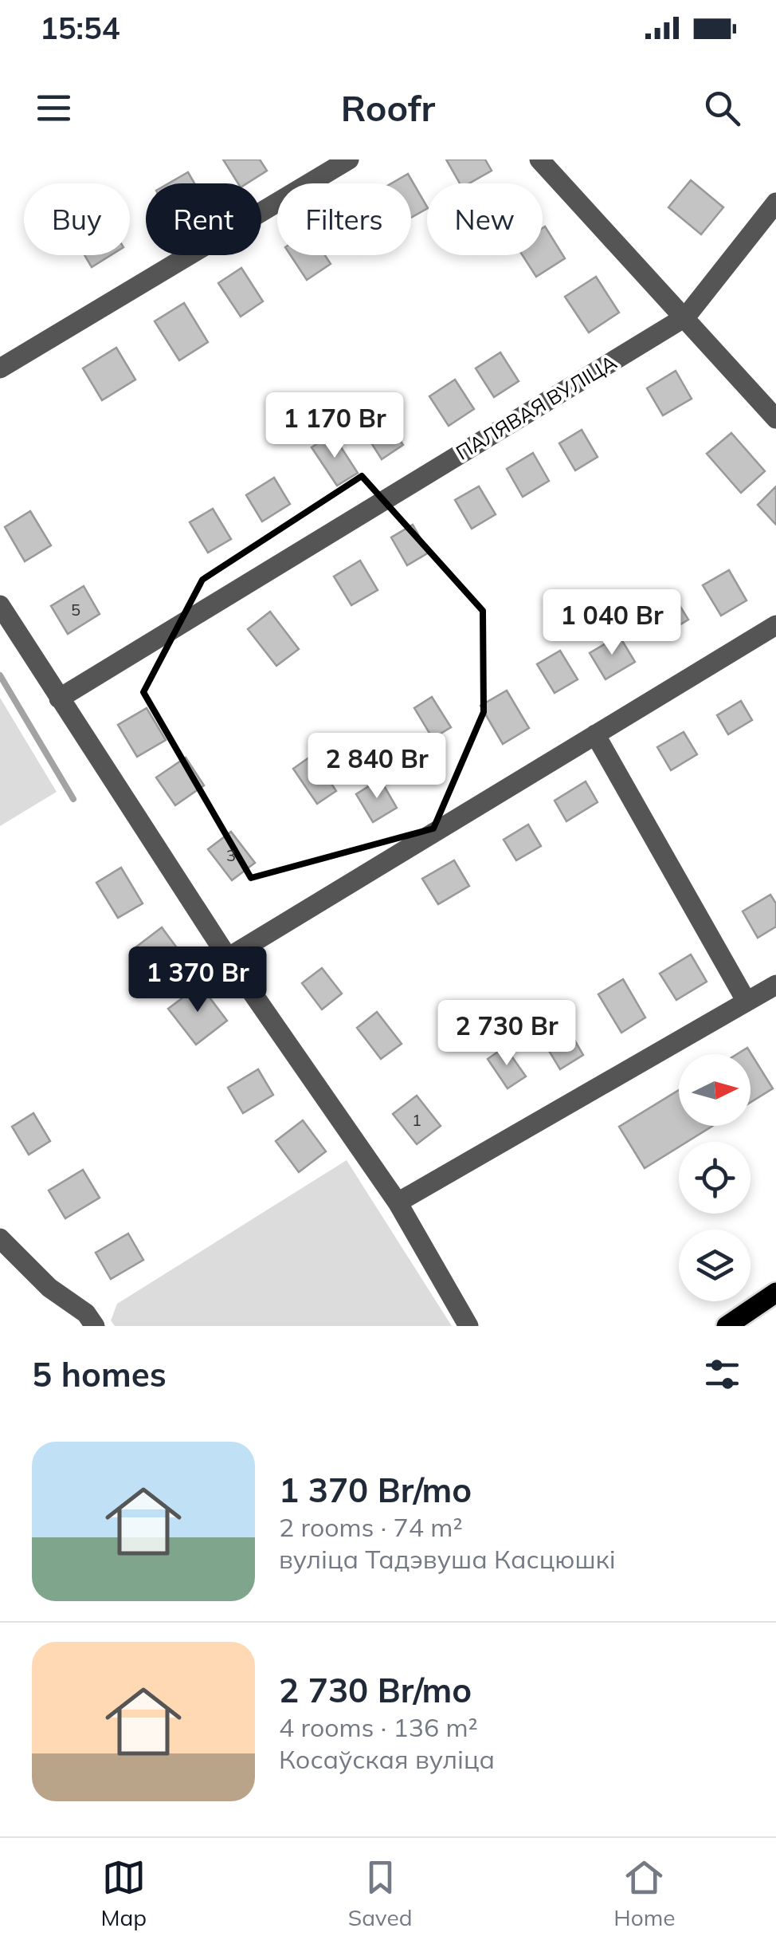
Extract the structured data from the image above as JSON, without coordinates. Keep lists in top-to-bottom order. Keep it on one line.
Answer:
{"streets":{"street":["ПАЛЯВАЯ ВУЛІЦА"]},"house_numbers":["5","3","1"],"north":"right","page":{"status":"15:54","header":"Roofr","chip":["Buy","Rent","Filters","New"],"price":["1 170 Br","1 040 Br","2 840 Br","1 370 Br","2 730 Br"],"heading":"5 homes","list":[{"name":"1 370 Br/mo","note":"2 rooms · 74 m² · вуліца Тадэвуша Касцюшкі"},{"name":"2 730 Br/mo","note":"4 rooms · 136 m² · Косаўская вуліца"}],"tabs":["Map","Saved","Home"]}}
